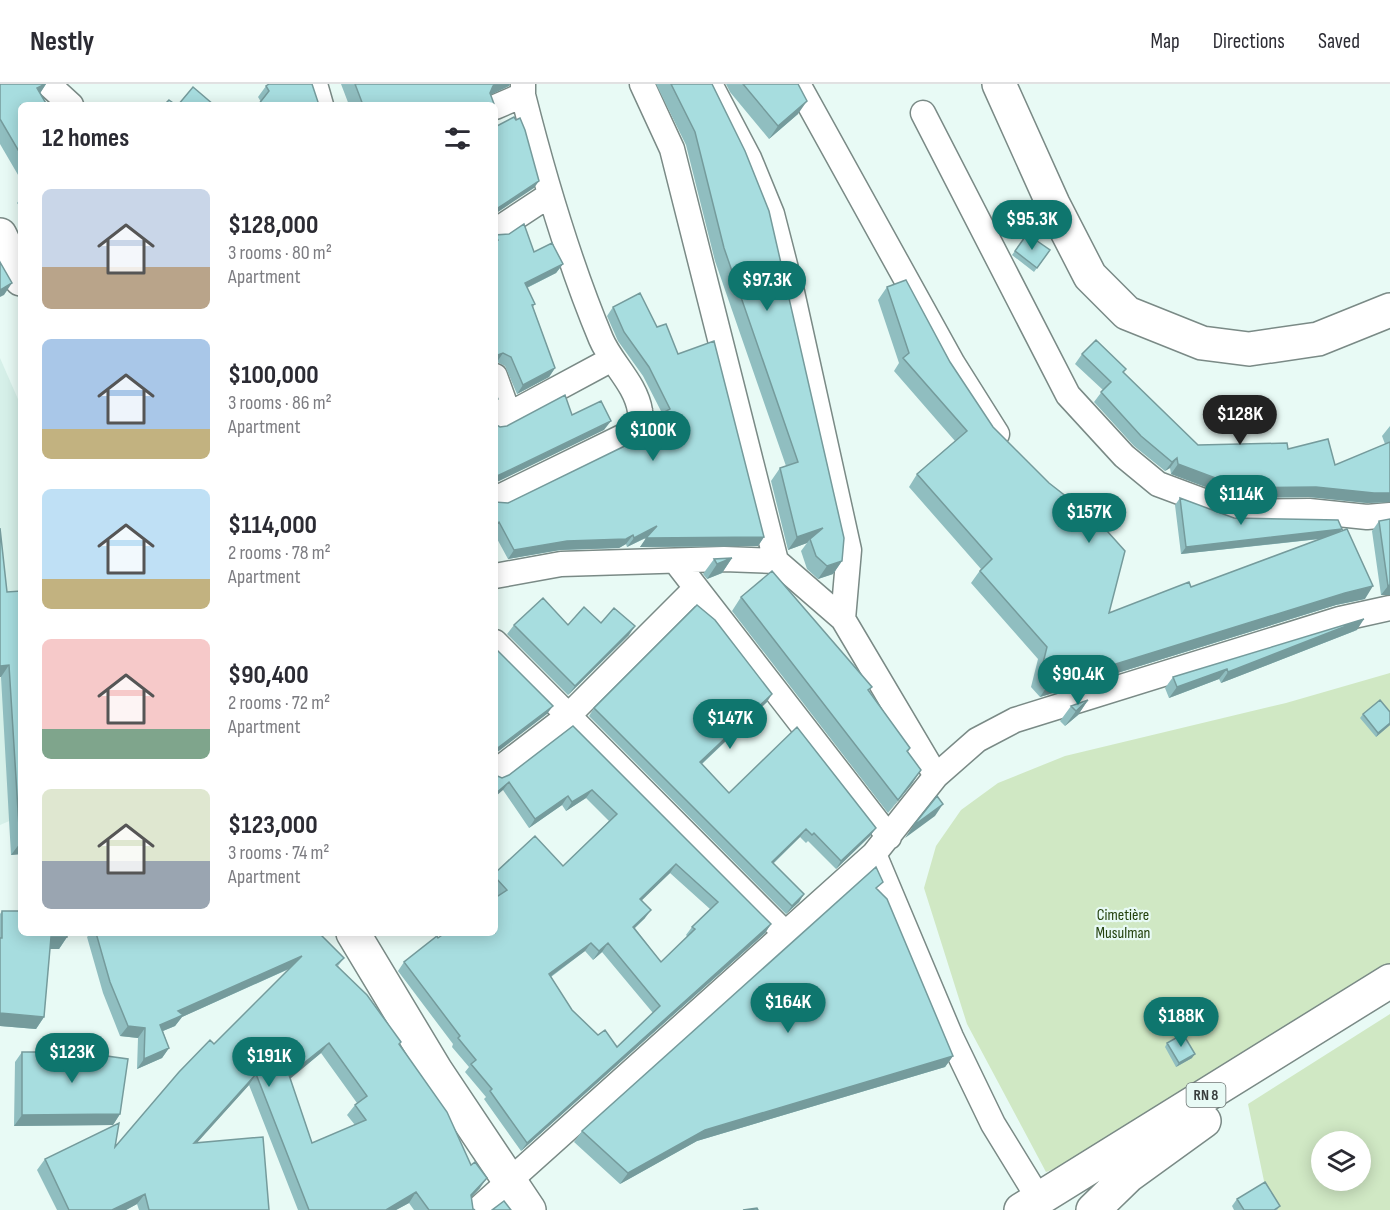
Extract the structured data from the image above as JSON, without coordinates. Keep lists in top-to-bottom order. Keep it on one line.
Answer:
{"streets":{"main road":["RN 8"]},"parks":["Cimetière Musulman"],"page":{"header":"Nestly","nav":["Map","Directions","Saved"],"heading":"12 homes","list":[{"name":"$128,000","note":"3 rooms · 80 m² · Apartment"},{"name":"$100,000","note":"3 rooms · 86 m² · Apartment"},{"name":"$114,000","note":"2 rooms · 78 m² · Apartment"},{"name":"$90,400","note":"2 rooms · 72 m² · Apartment"},{"name":"$123,000","note":"3 rooms · 74 m² · Apartment"}],"price":["$95.3K","$97.3K","$128K","$100K","$114K","$157K","$90.4K","$147K","$164K","$188K","$123K","$191K"]}}
